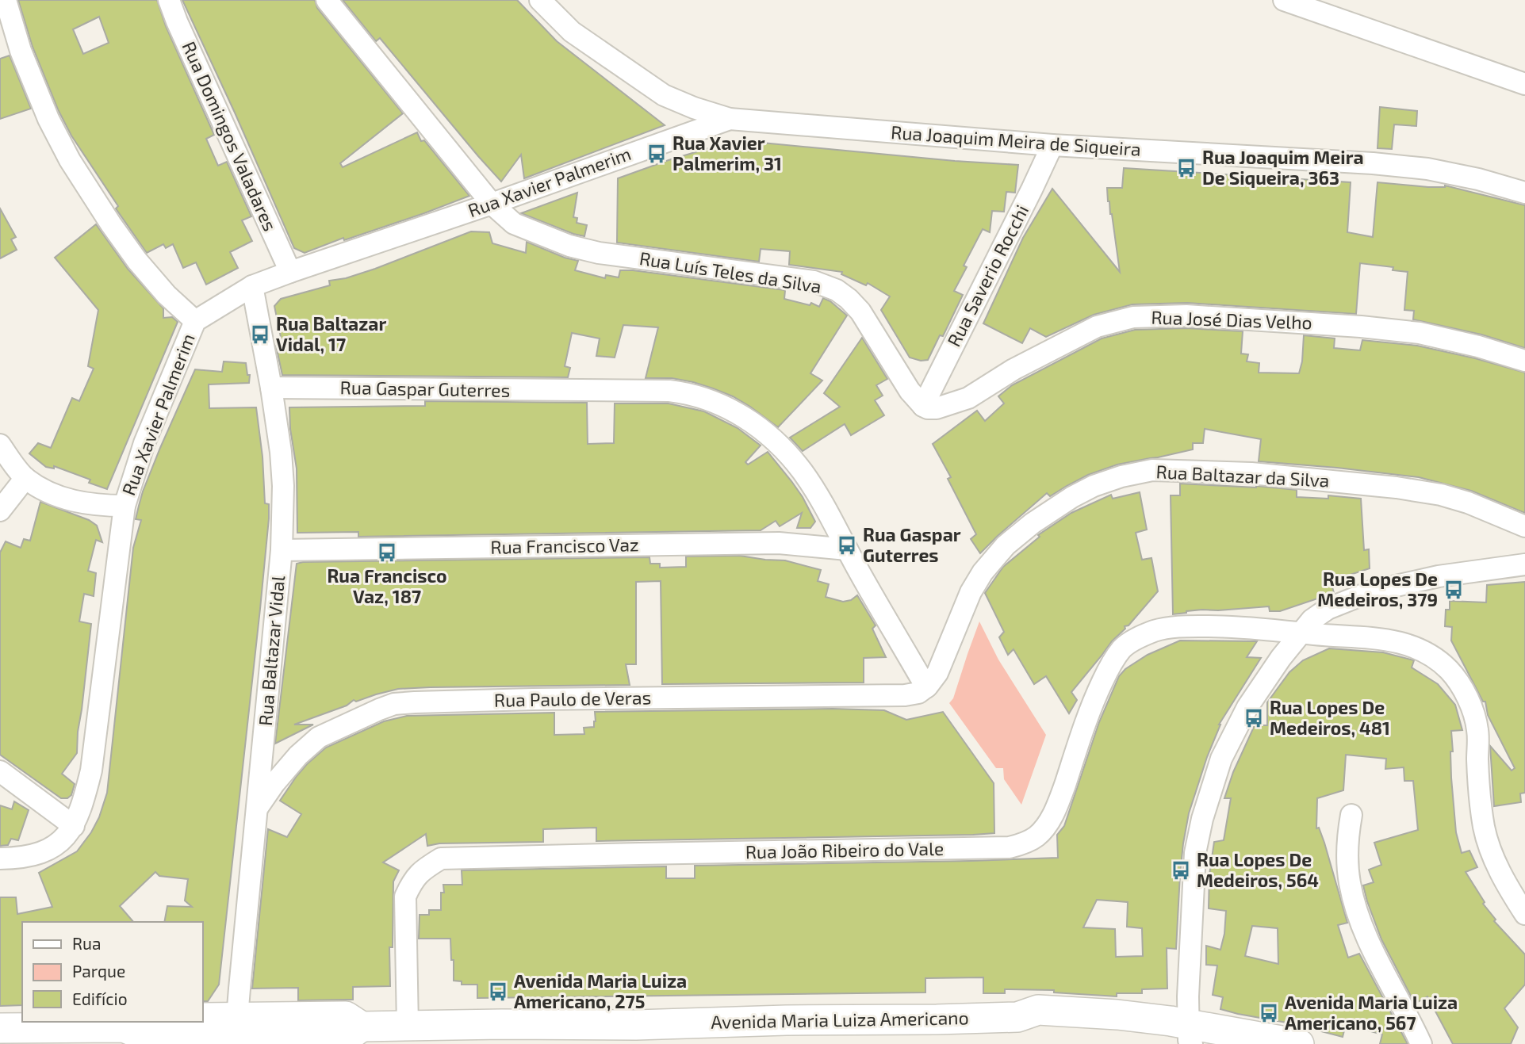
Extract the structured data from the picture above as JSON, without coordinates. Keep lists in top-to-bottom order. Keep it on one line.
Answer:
{"streets":{"main road":["Avenida Maria Luiza Americano"],"street":["Rua Domingos Valadares","Rua Joaquim Meira de Siqueira","Rua Xavier Palmerim","Rua Luís Teles da Silva","Rua Saverio Rocchi","Rua José Dias Velho","Rua Gaspar Guterres","Rua Baltazar da Silva","Rua Francisco Vaz","Rua Baltazar Vidal","Rua Paulo de Veras","Rua João Ribeiro do Vale"]},"crossings":[["Rua Domingos Valadares","Rua Xavier Palmerim"],["Rua Joaquim Meira de Siqueira","Rua Xavier Palmerim"],["Rua Joaquim Meira de Siqueira","Rua Saverio Rocchi"],["Rua Xavier Palmerim","Rua Luís Teles da Silva"],["Rua Xavier Palmerim","Rua Baltazar Vidal"],["Rua Luís Teles da Silva","Rua Saverio Rocchi"],["Rua Luís Teles da Silva","Rua José Dias Velho"],["Rua Saverio Rocchi","Rua José Dias Velho"],["Rua Gaspar Guterres","Rua Baltazar da Silva"],["Rua Gaspar Guterres","Rua Francisco Vaz"],["Rua Gaspar Guterres","Rua Baltazar Vidal"],["Rua Gaspar Guterres","Rua Paulo de Veras"],["Rua Baltazar da Silva","Rua Paulo de Veras"],["Rua Francisco Vaz","Rua Baltazar Vidal"],["Rua Baltazar Vidal","Rua Paulo de Veras"],["Rua Baltazar Vidal","Avenida Maria Luiza Americano"],["Rua João Ribeiro do Vale","Avenida Maria Luiza Americano"]],"places":{"bus stop":["Rua Xavier Palmerim, 31","Rua Joaquim Meira De Siqueira, 363","Rua Baltazar Vidal, 17","Rua Gaspar Guterres","Rua Francisco Vaz, 187","Rua Lopes De Medeiros, 379","Rua Lopes De Medeiros, 481","Rua Lopes De Medeiros, 564","Avenida Maria Luiza Americano, 275","Avenida Maria Luiza Americano, 567"]},"legend":["Rua","Parque","Edifício"]}
